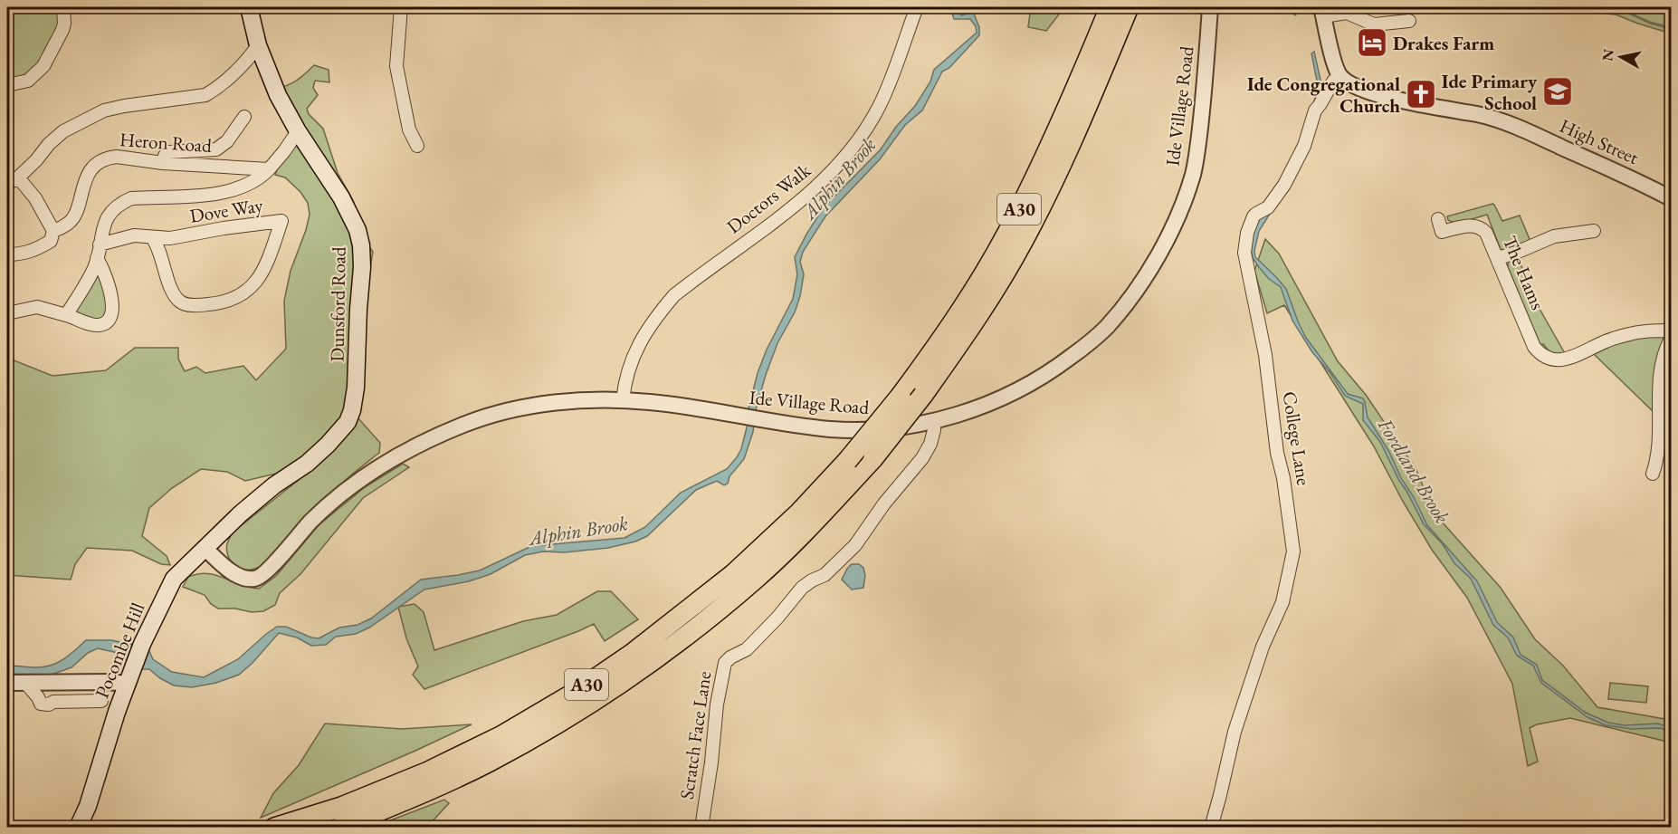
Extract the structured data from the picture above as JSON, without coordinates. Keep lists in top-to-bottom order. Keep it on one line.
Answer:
{"streets":{"highway":["A30"],"main road":["Dunsford Road","Pocombe Hill"],"street":["Ide Village Road","High Street","Heron Road","Doctors Walk","Dove Way","The Hams","College Lane","Scratch Face Lane"]},"crossings":[["Ide Village Road","Doctors Walk"],["Ide Village Road","Pocombe Hill"],["Ide Village Road","Scratch Face Lane"],["High Street","College Lane"],["Dunsford Road","Pocombe Hill"]],"water":["Alphin Brook","Fordland Brook"],"places":{"hotel":["Drakes Farm"],"school or university":["Ide Primary School"],"church":["Ide Congregational Church"]},"north":"left"}
